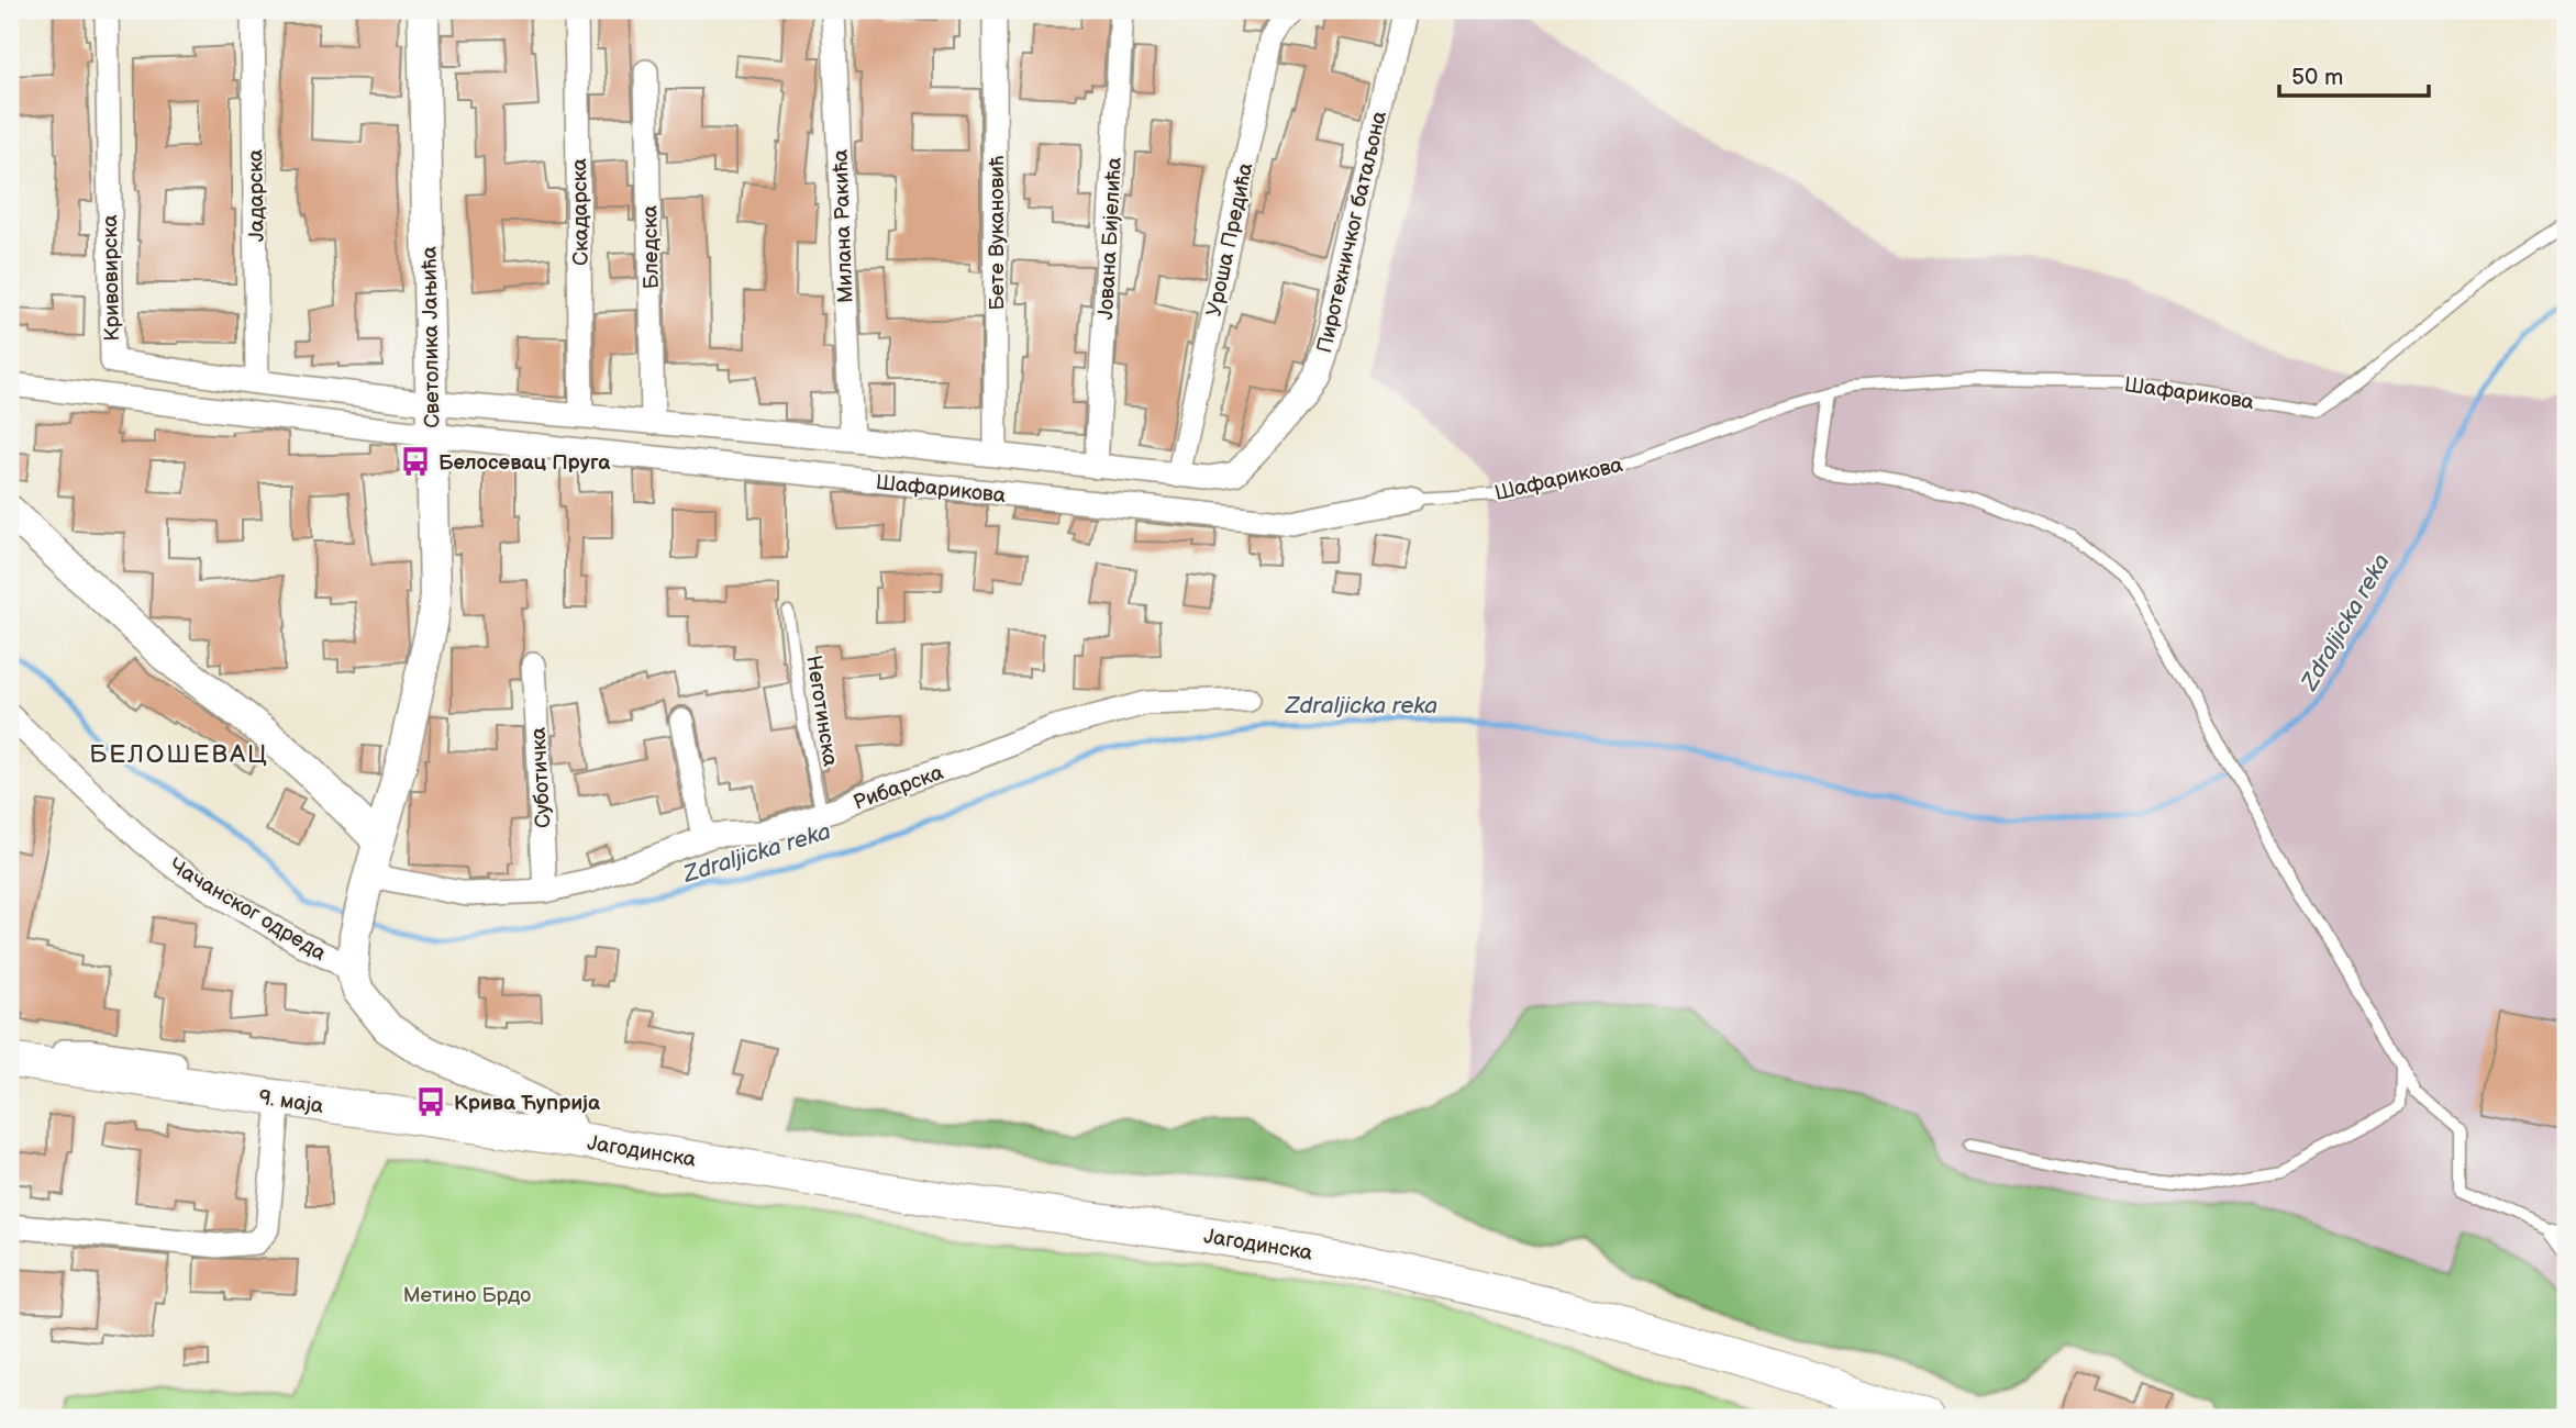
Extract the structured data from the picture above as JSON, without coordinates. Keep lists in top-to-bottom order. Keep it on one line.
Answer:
{"streets":{"main road":["9. маја","Јагодинска"],"street":["Јадарска","Скадарска","Милана Ракића","Пиротехничког батаљона","Бете Вукановић","Јована Бијелића","Уроша Предића","Бледска","Кривовирска","Светолика Јањића","Шафарикова","Суботичка","Рибарска","Чачанског одреда"],"lane":["Неготинска"]},"crossings":[["Јадарска","Кривовирска"],["Скадарска","Кривовирска"],["Милана Ракића","Кривовирска"],["Пиротехничког батаљона","Кривовирска"],["Бете Вукановић","Кривовирска"],["Јована Бијелића","Кривовирска"],["Уроша Предића","Кривовирска"],["Бледска","Кривовирска"],["Кривовирска","Светолика Јањића"],["Светолика Јањића","Шафарикова"],["Светолика Јањића","Рибарска"],["Светолика Јањића","Чачанског одреда"],["Неготинска","Рибарска"],["Суботичка","Рибарска"],["9. маја","Јагодинска"]],"districts":["БЕЛОШЕВАЦ"],"water":["Zdraljicka reka"],"parks":["Метино Брдо"],"places":{"bus stop":["Белосевац Пруга","Крива Ћуприја"]},"scale_bar":"50 m"}
